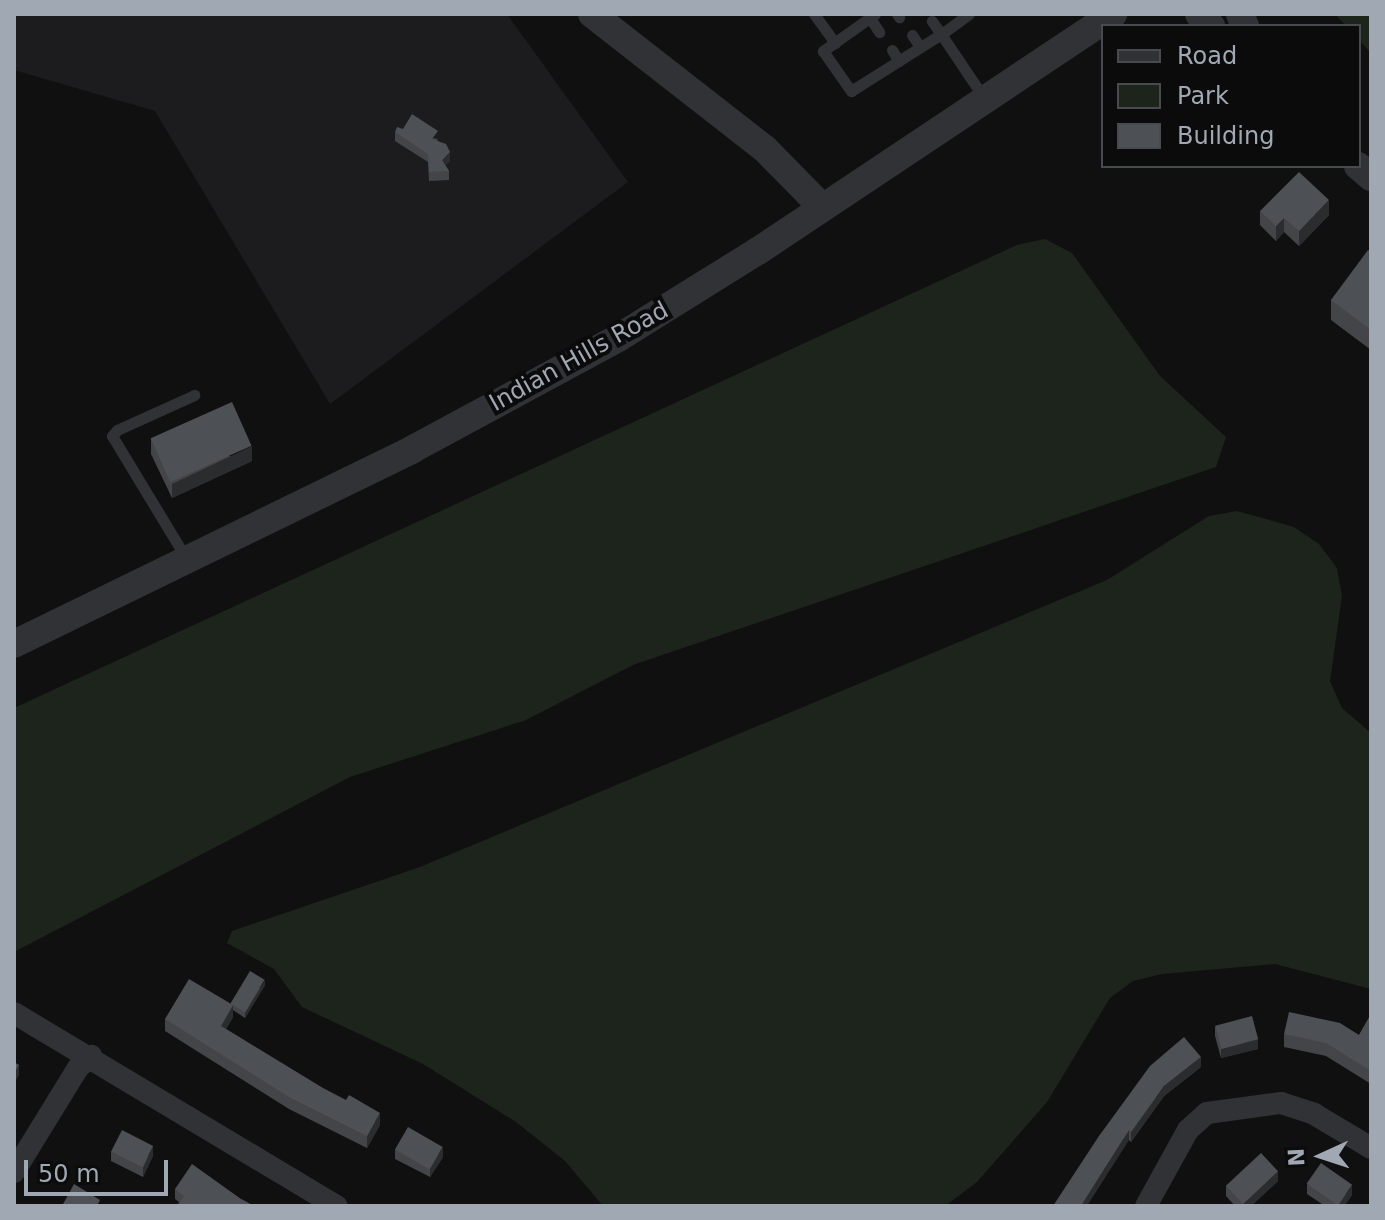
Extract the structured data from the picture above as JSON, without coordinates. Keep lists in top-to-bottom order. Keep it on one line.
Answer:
{"streets":{"street":["Indian Hills Road"]},"legend":["Road","Park","Building"],"scale_bar":"50 m","north":"left"}
